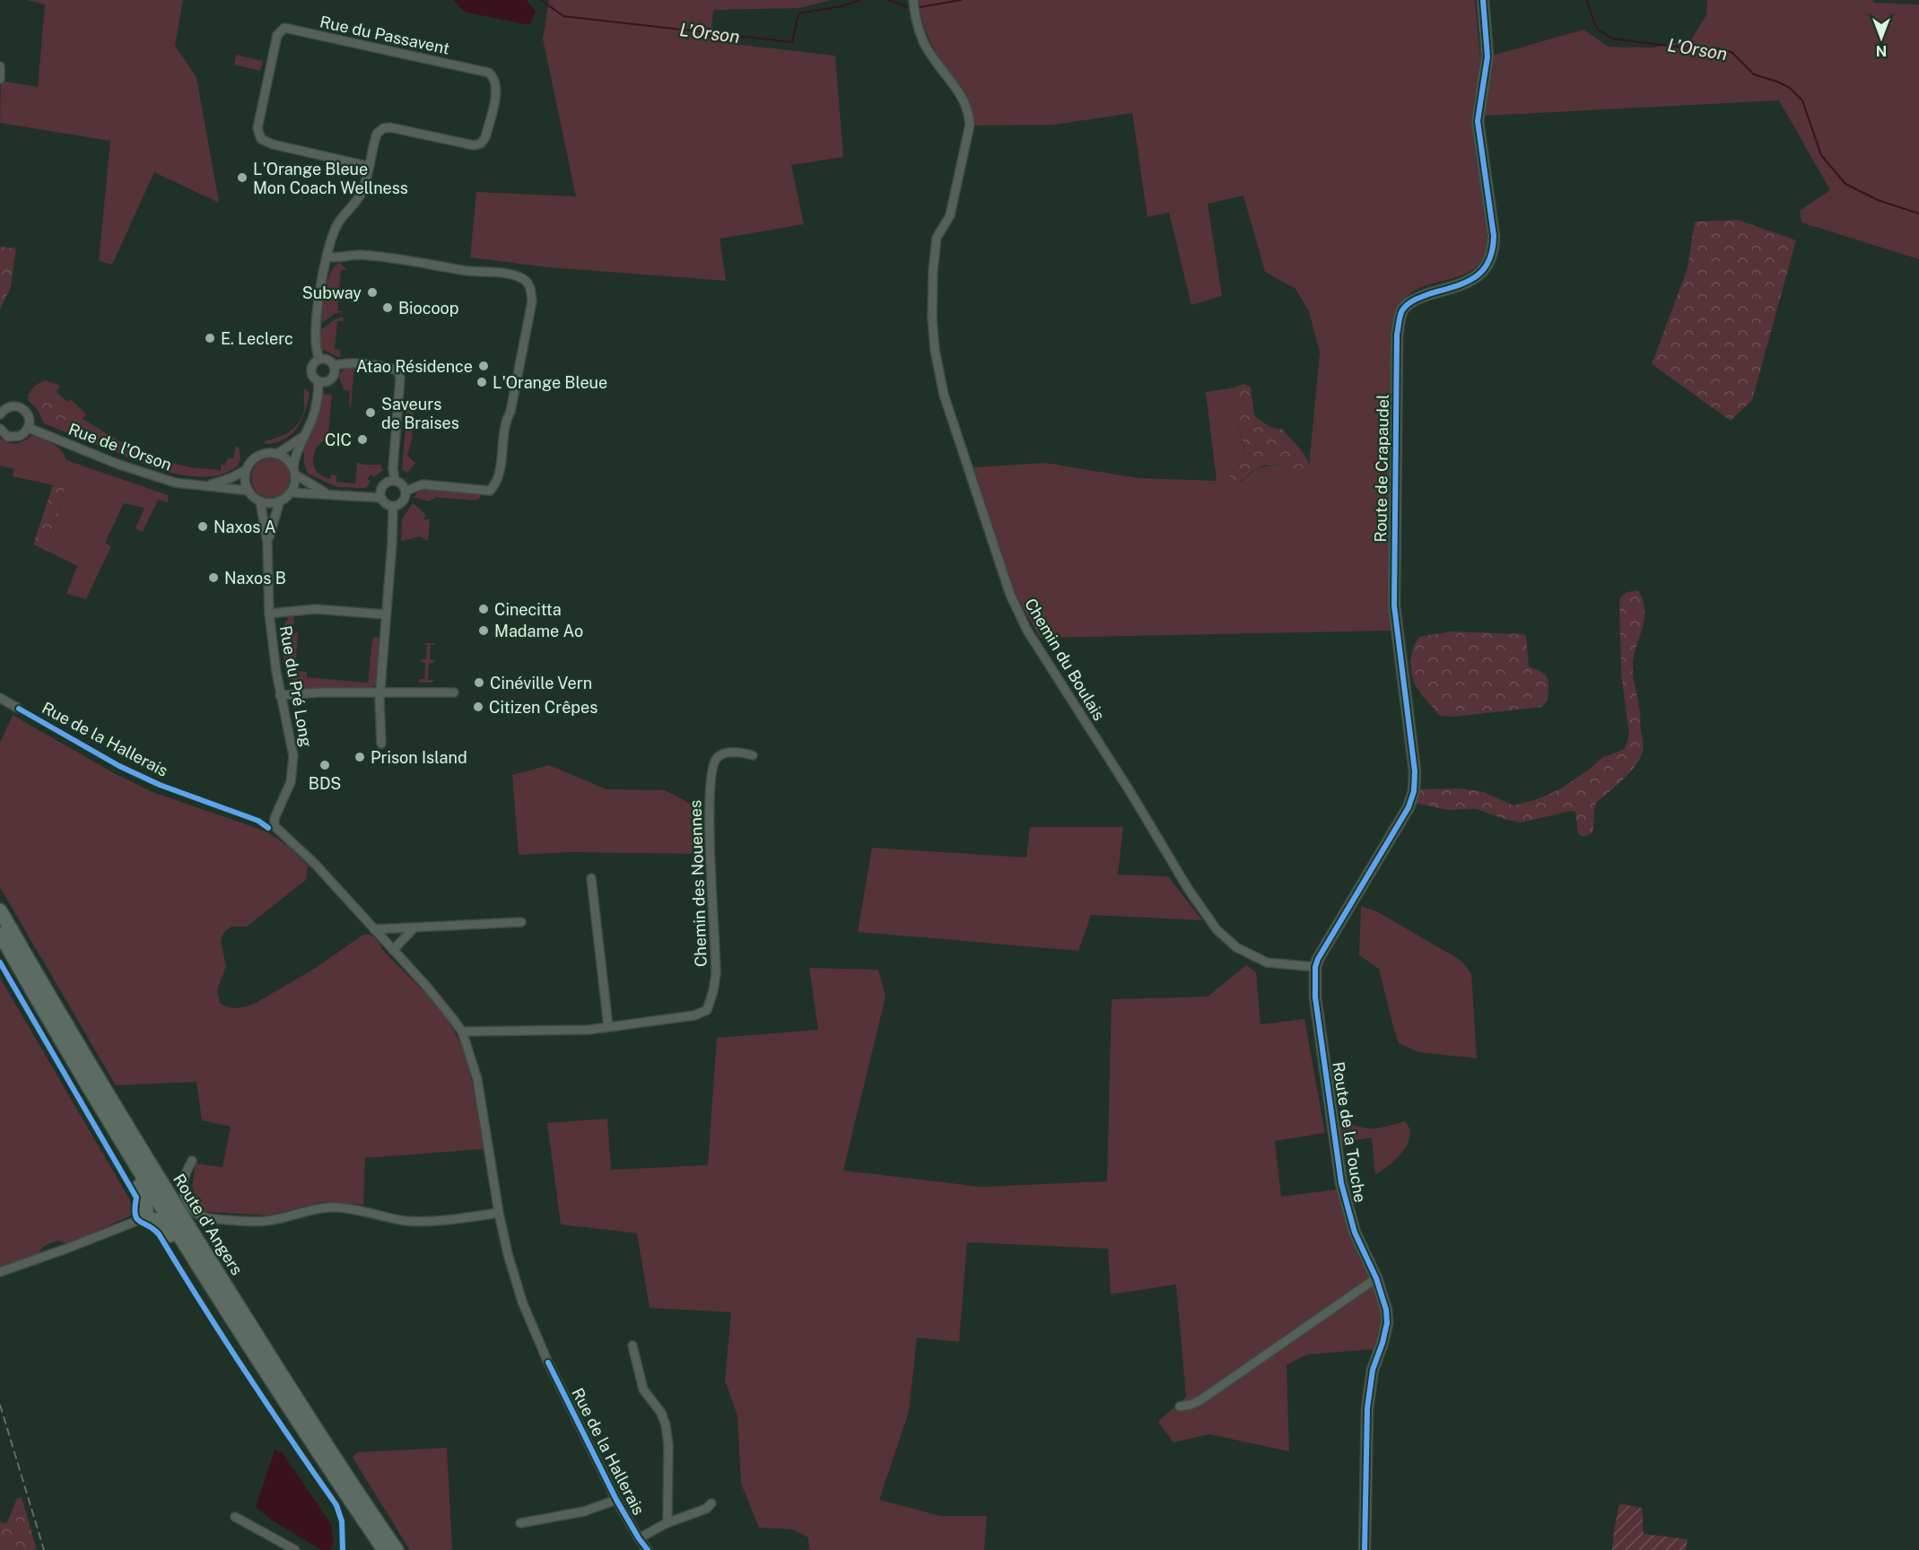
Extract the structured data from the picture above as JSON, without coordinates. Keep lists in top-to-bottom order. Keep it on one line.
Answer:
{"streets":{"highway":["Route d'Angers"],"street":["Rue du Passavent","Rue de l'Orson","Route de Crapaudel","Chemin du Boulais","Rue du Pré Long","Rue de la Hallerais","Chemin des Nouennes","Route de la Touche"]},"crossings":[["Rue du Passavent","Rue de l'Orson"],["Rue du Passavent","Rue du Pré Long"],["Rue de l'Orson","Rue du Pré Long"],["Route de Crapaudel","Chemin du Boulais"],["Route de Crapaudel","Route de la Touche"],["Chemin du Boulais","Route de la Touche"],["Rue du Pré Long","Rue de la Hallerais"],["Rue de la Hallerais","Chemin des Nouennes"]],"water":["L’Orson"],"places":["L'Orange Bleue Mon Coach Wellness","Subway","Biocoop","E. Leclerc","Atao Résidence","L'Orange Bleue","Saveurs de Braises","CIC","Naxos A","Naxos B","Cinecitta","Madame Ao","Cinéville Vern","Citizen Crêpes","Prison Island","BDS"],"north":"bottom"}
